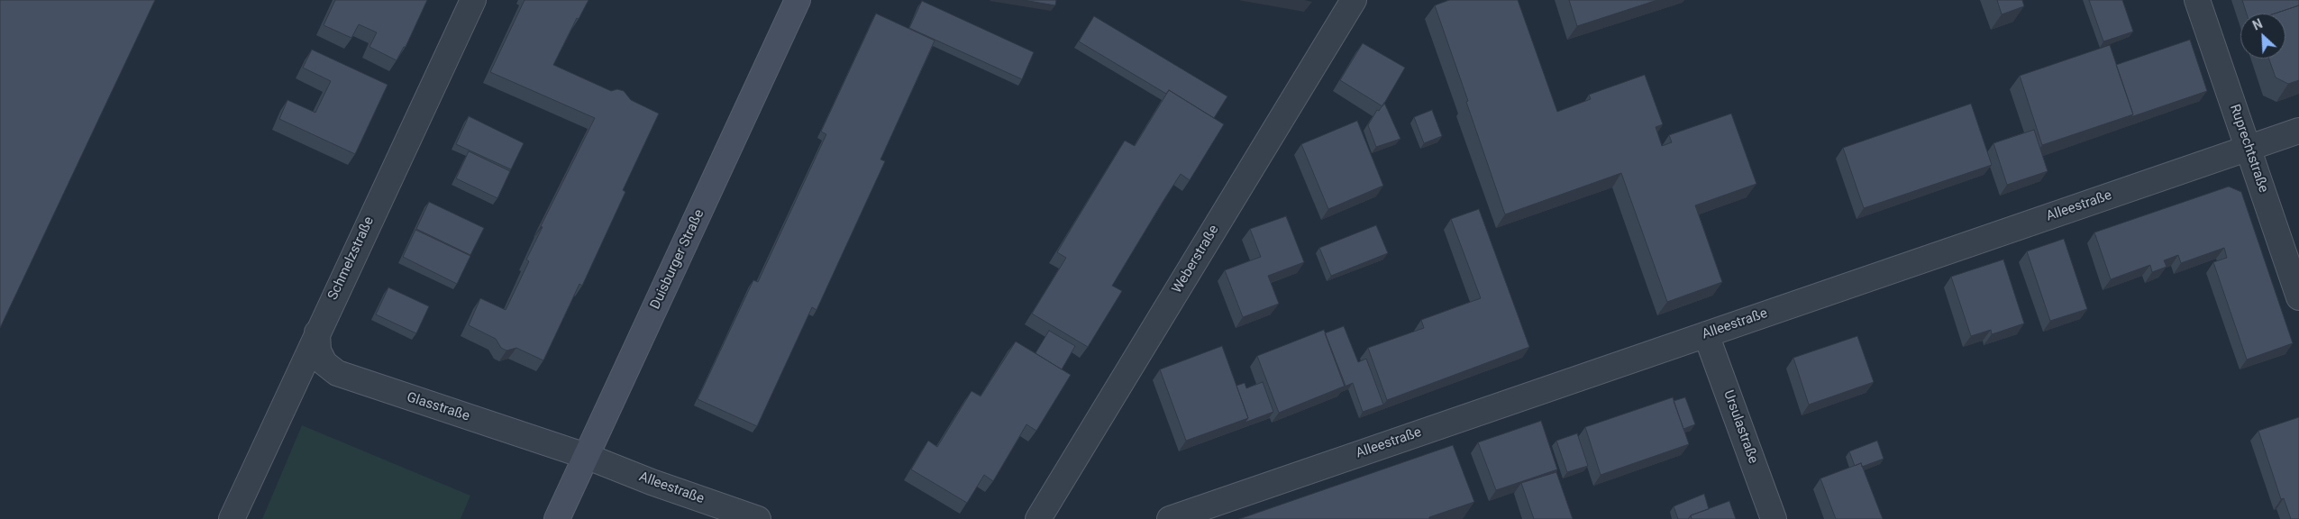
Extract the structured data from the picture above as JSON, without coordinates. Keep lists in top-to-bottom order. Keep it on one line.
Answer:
{"streets":{"main road":["Duisburger Straße"],"street":["Ruprechtstraße","Alleestraße","Schmelzstraße","Weberstraße","Glasstraße","Ursulastraße"]},"crossings":[["Ruprechtstraße","Alleestraße"],["Alleestraße","Duisburger Straße"],["Alleestraße","Glasstraße"],["Alleestraße","Ursulastraße"],["Schmelzstraße","Glasstraße"],["Duisburger Straße","Glasstraße"]],"north":"top left"}
